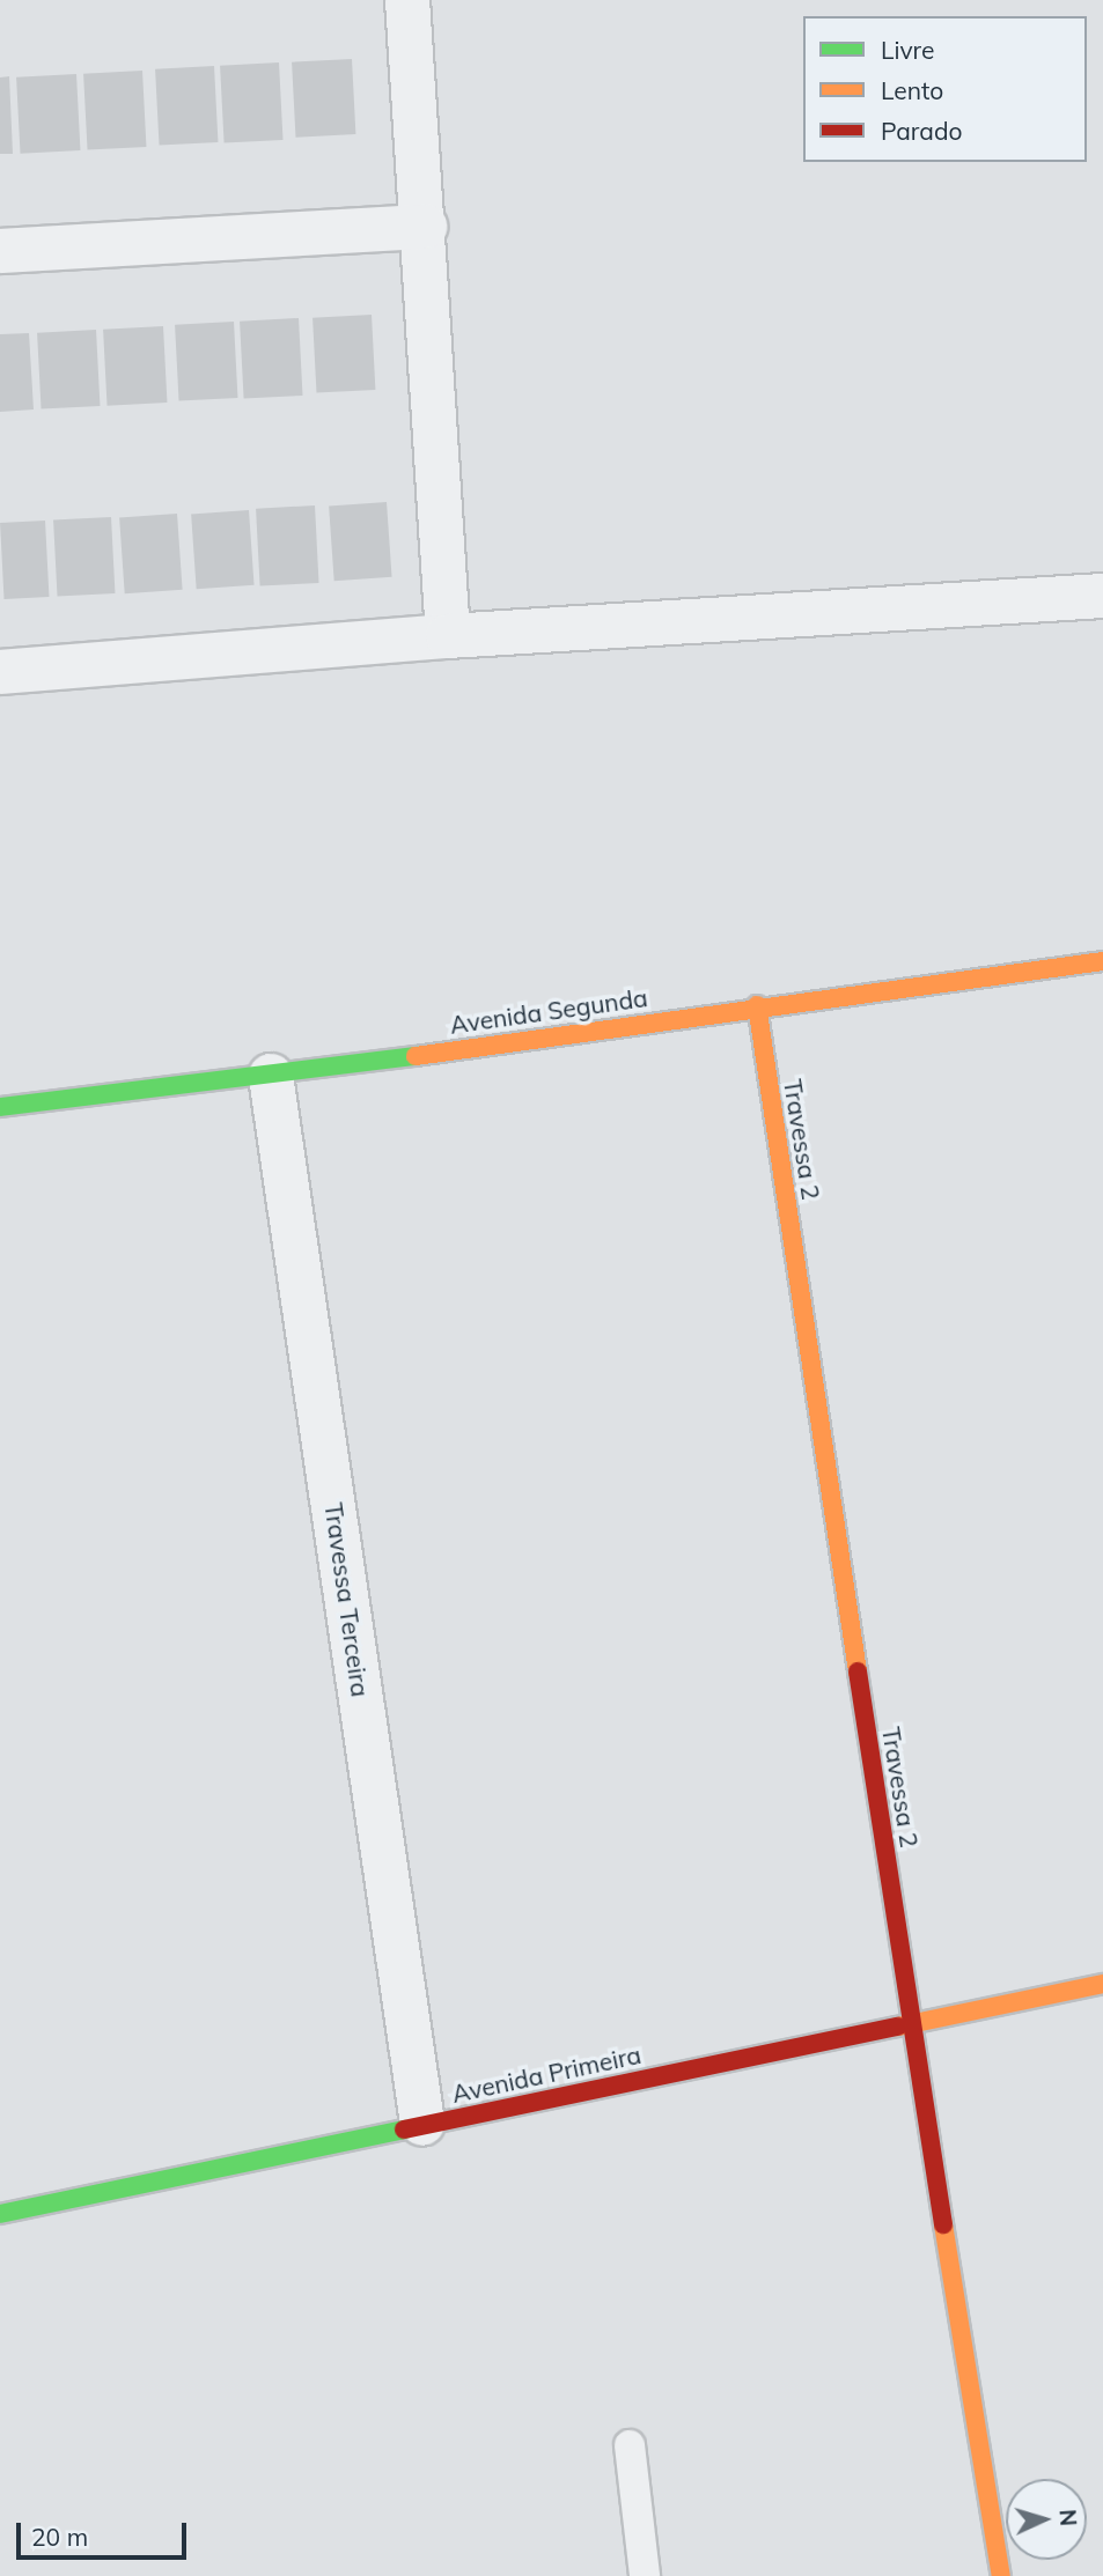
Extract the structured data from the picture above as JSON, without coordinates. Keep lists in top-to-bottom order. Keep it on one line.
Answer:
{"streets":{"street":["Avenida Segunda","Travessa 2","Travessa Terceira","Avenida Primeira"]},"crossings":[["Avenida Segunda","Travessa 2"],["Avenida Segunda","Travessa Terceira"],["Travessa 2","Avenida Primeira"],["Travessa Terceira","Avenida Primeira"]],"legend":["Livre","Lento","Parado"],"scale_bar":"20 m","north":"right"}
